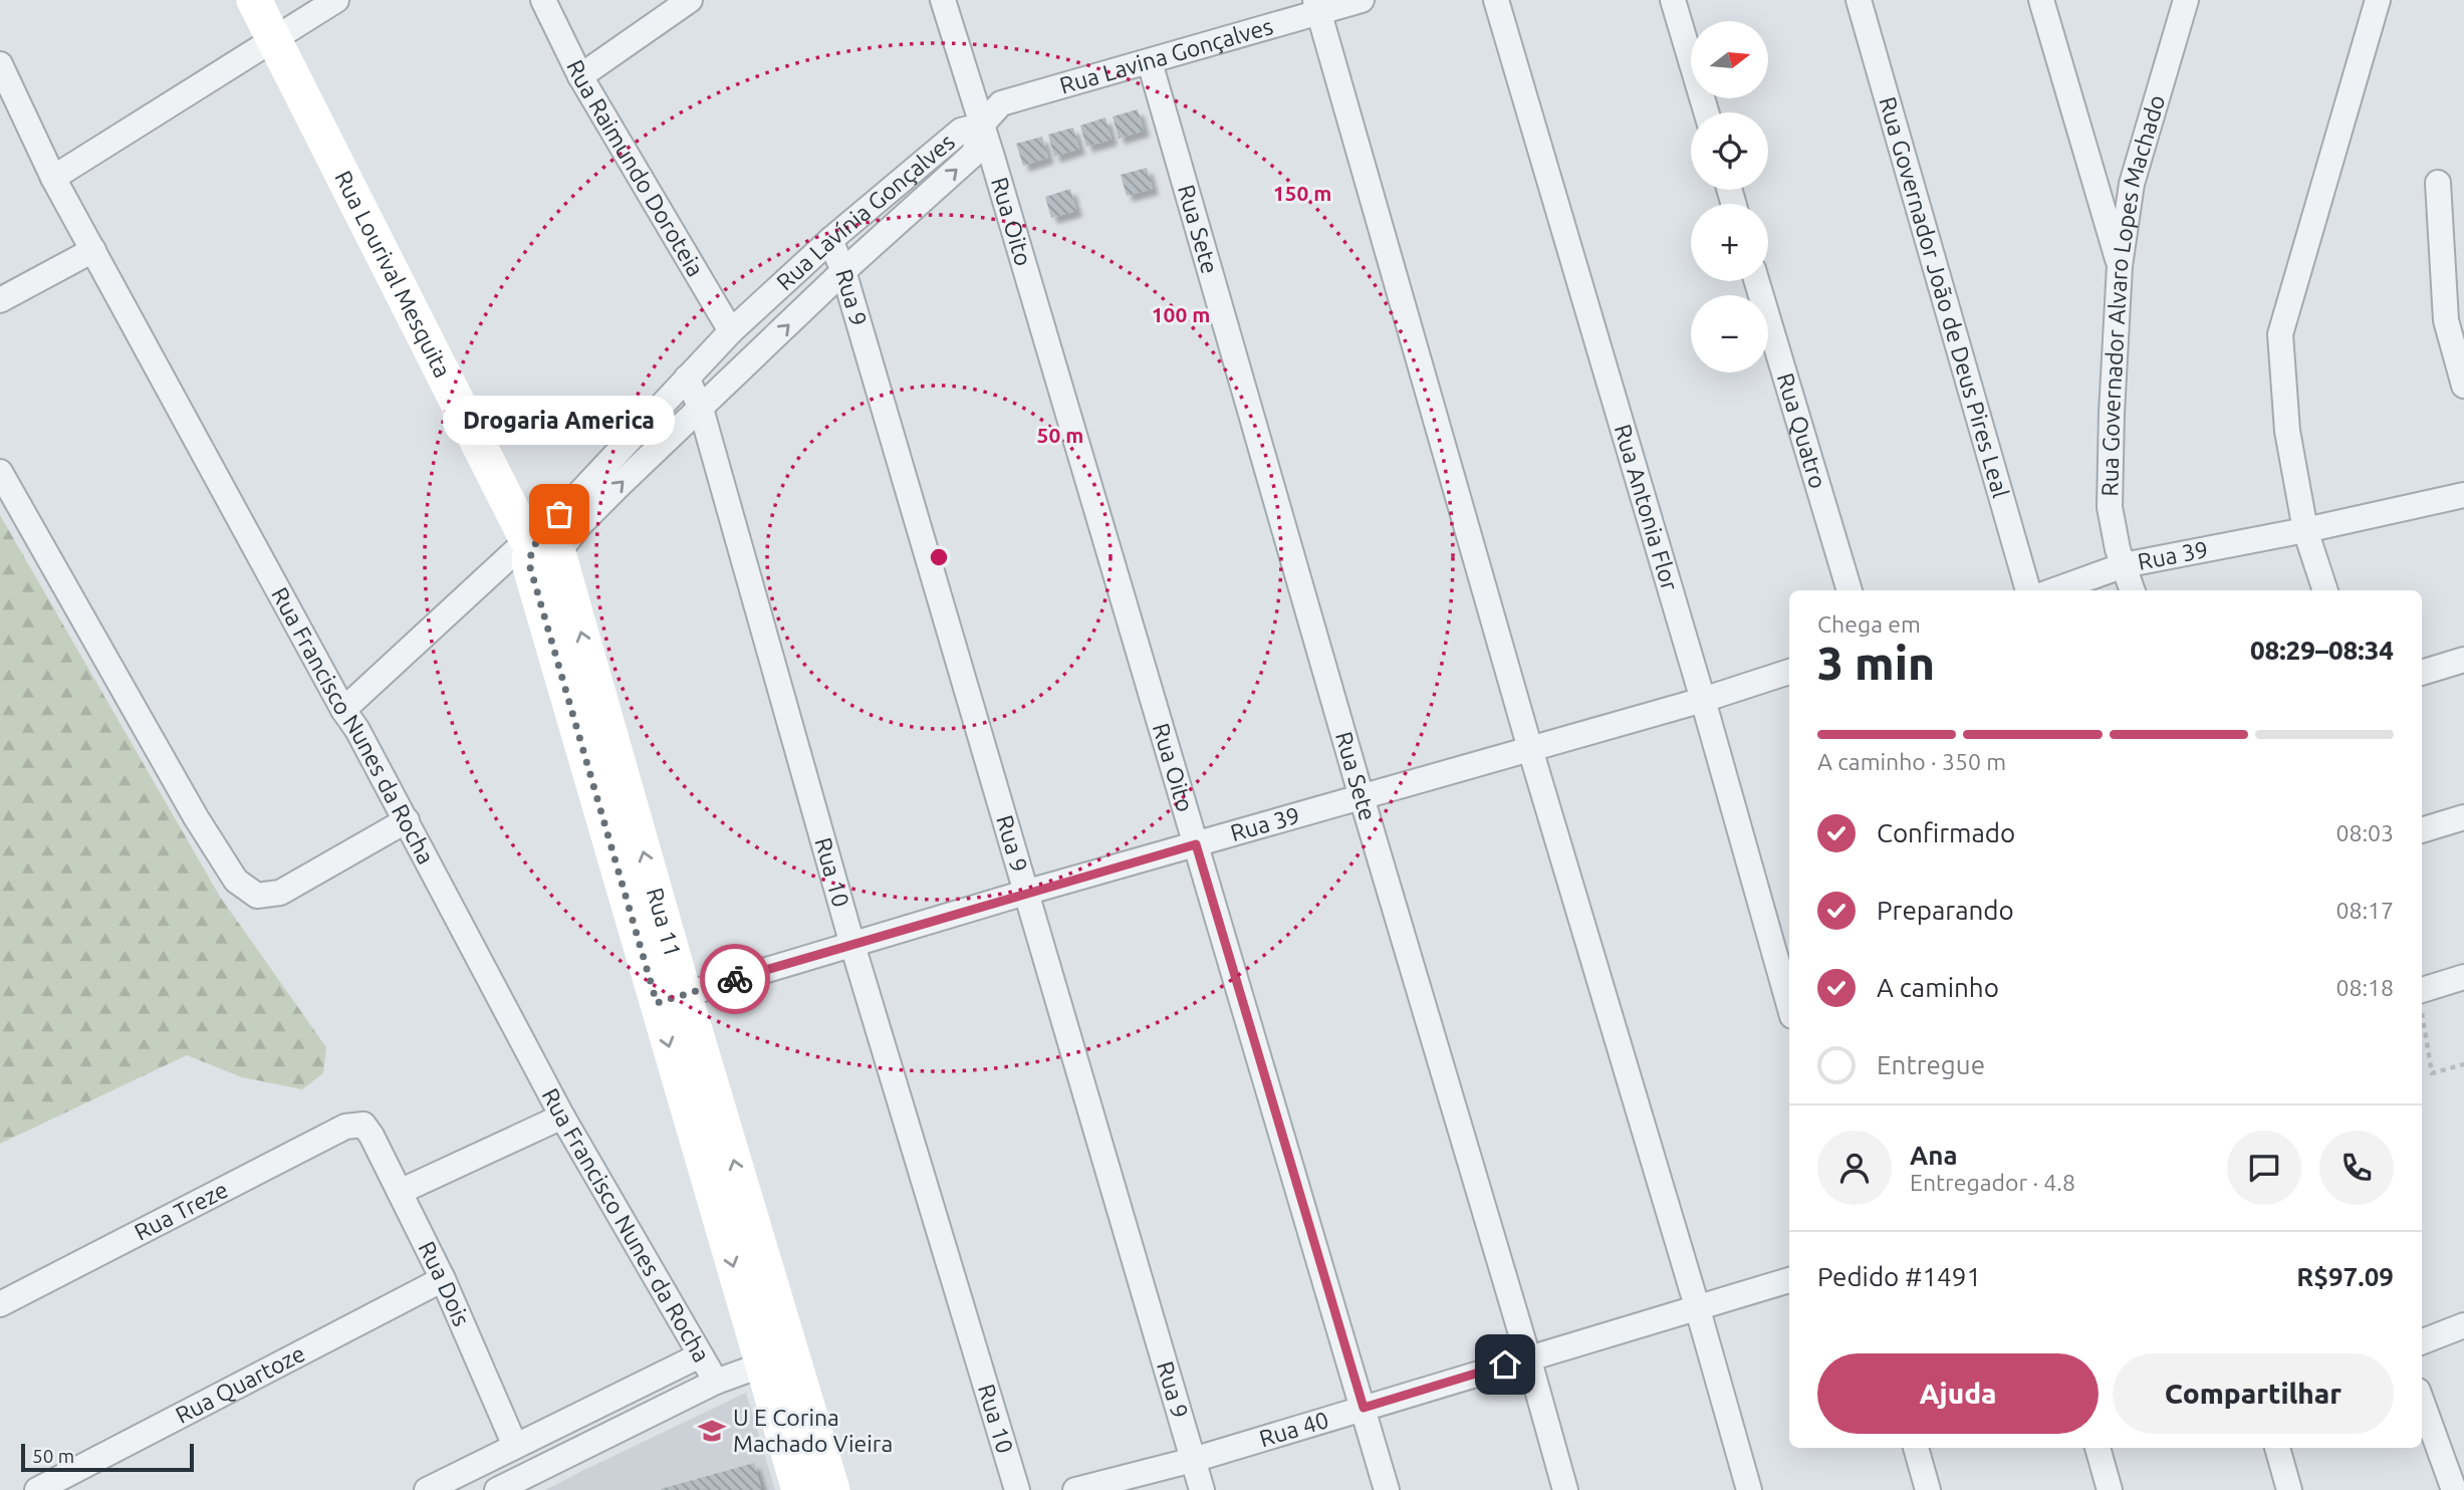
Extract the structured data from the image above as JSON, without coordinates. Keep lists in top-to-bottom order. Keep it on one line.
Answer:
{"streets":{"main road":["Rua Lourival Mesquita","Rua 11"],"street":["Rua Lavina Gonçalves","Rua Raimundo Doroteia","Rua Lavínia Gonçalves","Rua Oito","Rua Sete","Rua Governador João de Deus Pires Leal","Rua Governador Alvaro Lopes Machado","Rua 9","Rua Quatro","Rua Antonia Flor","Rua 39","Rua Francisco Nunes da Rocha","Rua 10","Rua Treze","Rua Dois","Rua Quartoze","Rua 40"]},"crossings":[["Rua Lavina Gonçalves","Rua Lavínia Gonçalves"],["Rua Lavina Gonçalves","Rua Oito"],["Rua Lavina Gonçalves","Rua Sete"],["Rua Raimundo Doroteia","Rua Lavínia Gonçalves"],["Rua Lavínia Gonçalves","Rua Oito"],["Rua Lavínia Gonçalves","Rua Lourival Mesquita"],["Rua Lavínia Gonçalves","Rua 9"],["Rua Lavínia Gonçalves","Rua Francisco Nunes da Rocha"],["Rua Lavínia Gonçalves","Rua 10"],["Rua Lavínia Gonçalves","Rua 11"],["Rua Oito","Rua 39"],["Rua Oito","Rua 40"],["Rua Sete","Rua 39"],["Rua Sete","Rua 40"],["Rua Lourival Mesquita","Rua 11"],["Rua Governador Alvaro Lopes Machado","Rua 39"],["Rua 9","Rua 39"],["Rua 9","Rua 40"],["Rua Antonia Flor","Rua 39"],["Rua 39","Rua 10"],["Rua 39","Rua 11"],["Rua Treze","Rua Dois"],["Rua Dois","Rua Quartoze"]],"places":{"other":["Drogaria America"],"school or university":["U E Corina Machado Vieira"]},"scale_bar":"50 m","north":"right","page":{"map_buttons":["+","−"],"bubble":"Drogaria America","heading":["3 min","Chega em","08:29–08:34"],"panel":["Ana","Entregador · 4.8","Pedido #1491","R$97.09"],"bar":"A caminho · 350 m","list":[["Confirmado","08:03"],["Preparando","08:17"],["A caminho","08:18"],"Entregue"],"buttons":["Ajuda","Compartilhar"],"scale":"50 m"},"rings":["150 m","100 m","50 m"]}
